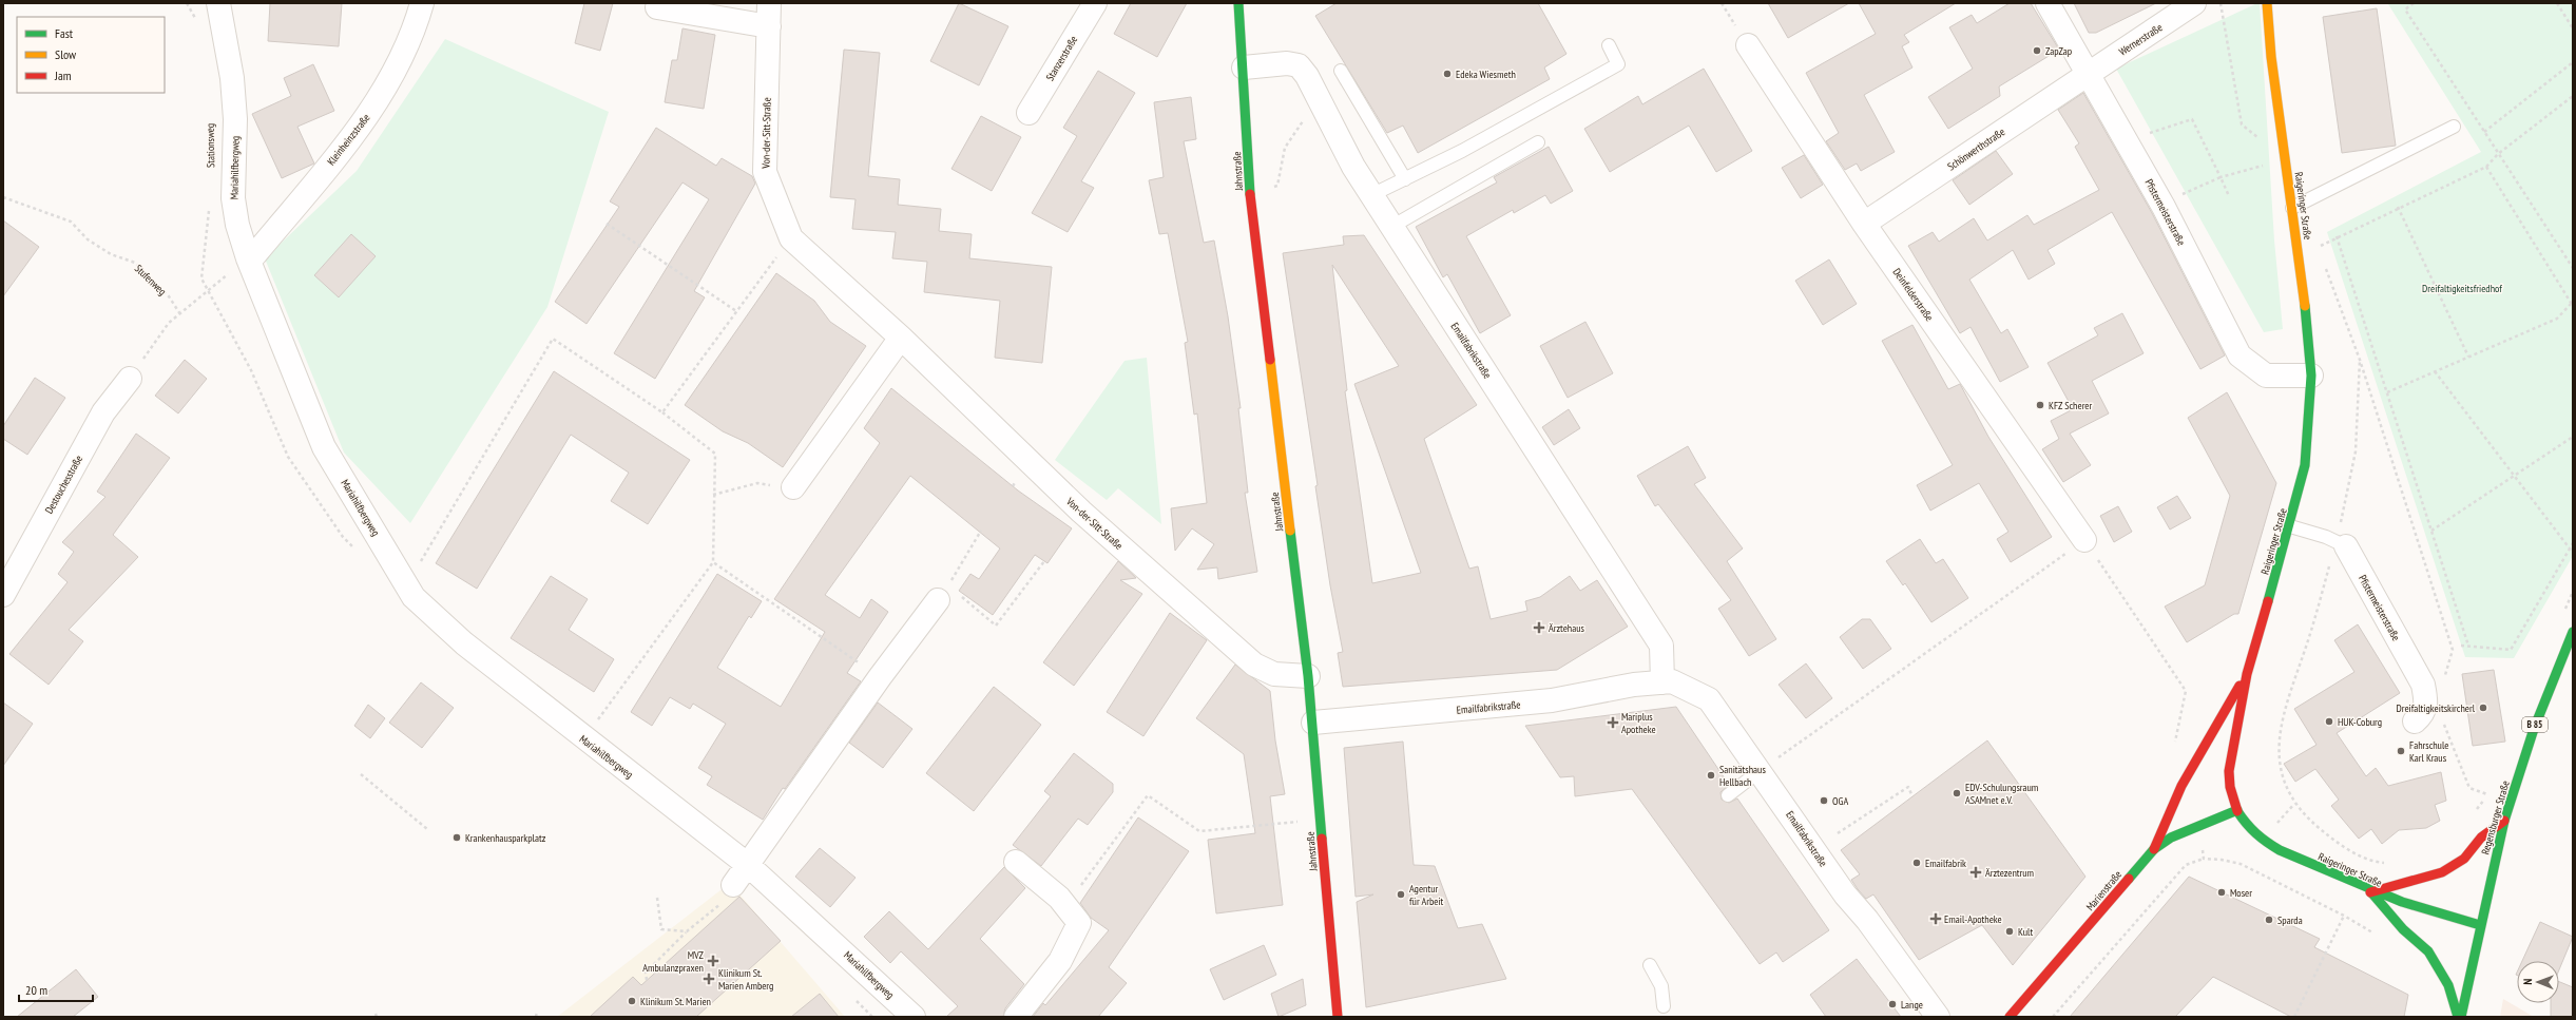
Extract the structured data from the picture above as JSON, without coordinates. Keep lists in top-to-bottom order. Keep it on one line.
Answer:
{"streets":{"main road":["Jahnstraße","Raigeringer Straße","B 85","Regensburger Straße","Marienstraße"],"street":["Wernerstraße","Stanzerstraße","Von-der-Sitt-Straße","Kleinheinzstraße","Schönwerthstraße","Mariahilfbergweg","Pfistermeisterstraße","Deinfelderstraße","Emailfabrikstraße","Destouchesstraße"],"path":["Stufenweg"]},"crossings":[["Wernerstraße","Schönwerthstraße"],["Wernerstraße","Pfistermeisterstraße"],["Von-der-Sitt-Straße","Jahnstraße"],["Kleinheinzstraße","Mariahilfbergweg"],["Schönwerthstraße","Pfistermeisterstraße"],["Schönwerthstraße","Deinfelderstraße"],["Jahnstraße","Emailfabrikstraße"],["Raigeringer Straße","Pfistermeisterstraße"],["Raigeringer Straße","Regensburger Straße"],["Raigeringer Straße","Marienstraße"]],"parks":["Dreifaltigkeitsfriedhof"],"places":{"other":["ZapZap","Edeka Wiesmeth","KFZ Scherer","Dreifaltigkeitskircherl","HUK-Coburg","Fahrschule Karl Kraus","Sanitätshaus Hellbach","EDV-Schulungsraum ASAMnet e.V.","OGA","Krankenhausparkplatz","Emailfabrik","Moser","Agentur für Arbeit","Sparda","Kult","Klinikum St. Marien","Lange"],"health":["Ärztehaus","Mariplus Apotheke","Ärztezentrum","Email-Apotheke","MVZ Ambulanzpraxen","Klinikum St. Marien Amberg"]},"legend":["Fast","Slow","Jam"],"scale_bar":"20 m","north":"left"}
